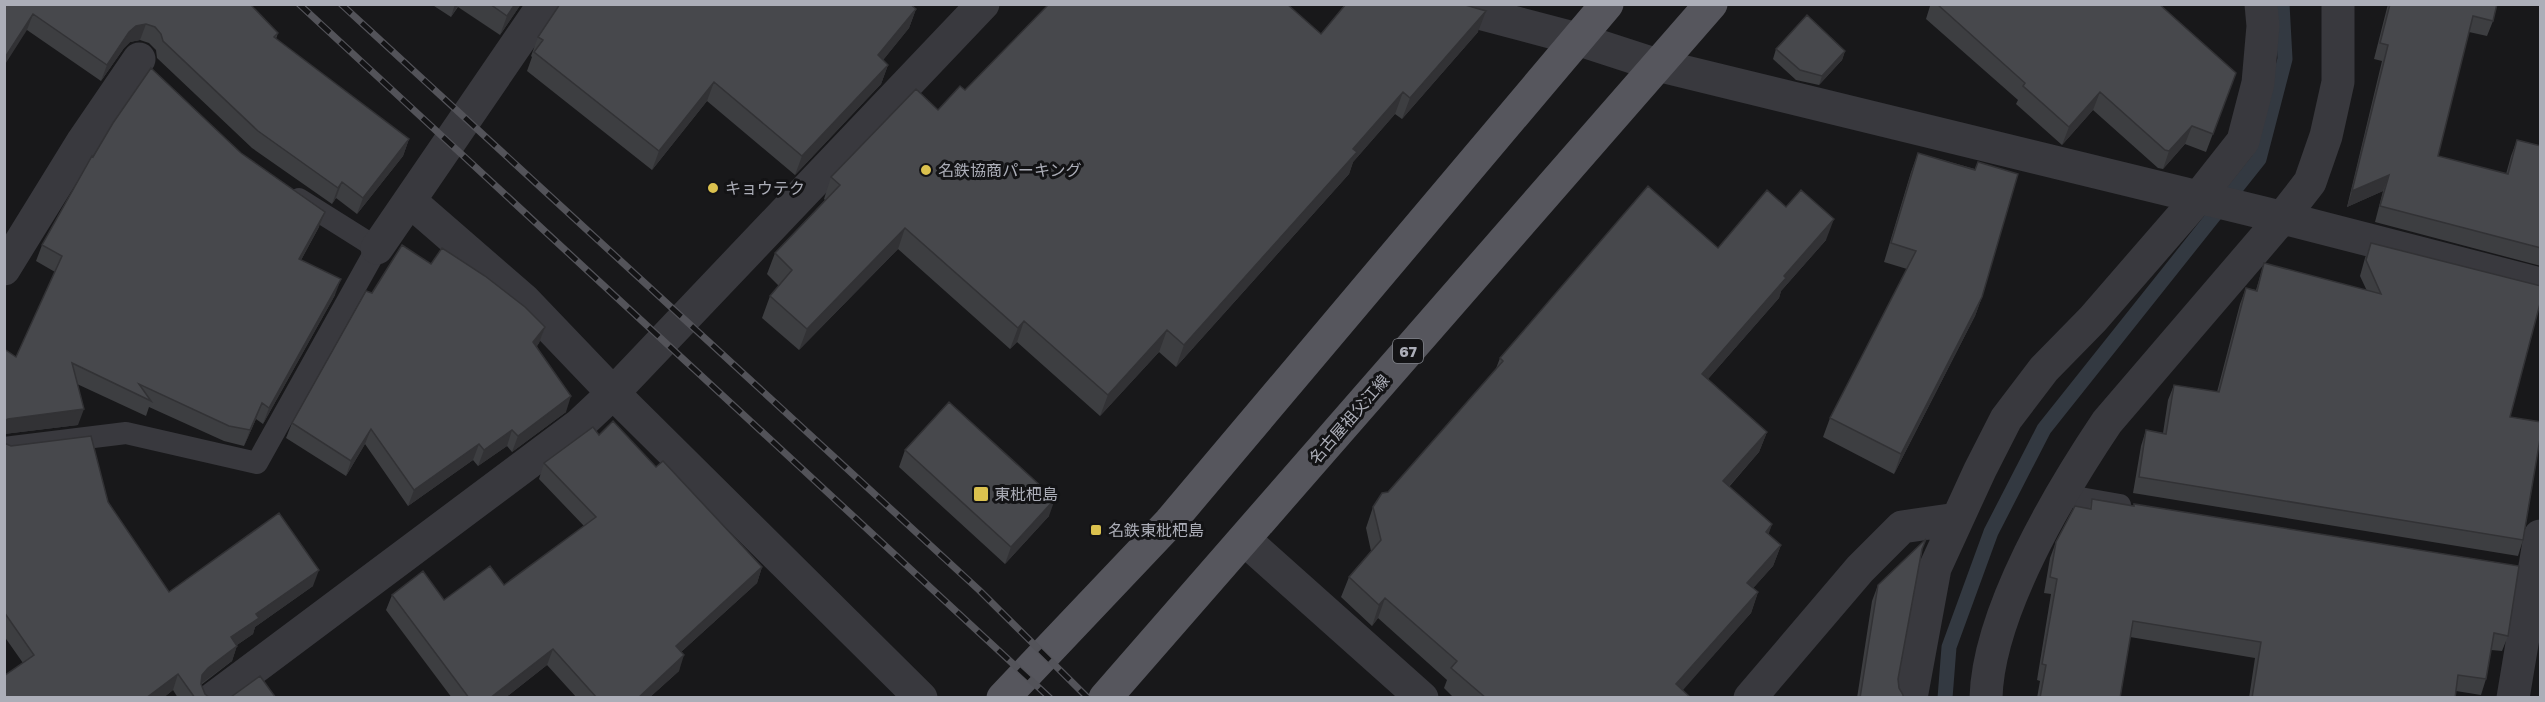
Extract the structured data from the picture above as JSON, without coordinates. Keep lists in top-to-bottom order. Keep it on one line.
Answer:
{"streets":{"main road":["67","名古屋祖父江線"]},"places":{"other":["名鉄協商パーキング","キョウテク"],"transit":["東枇杷島","名鉄東枇杷島"]}}
